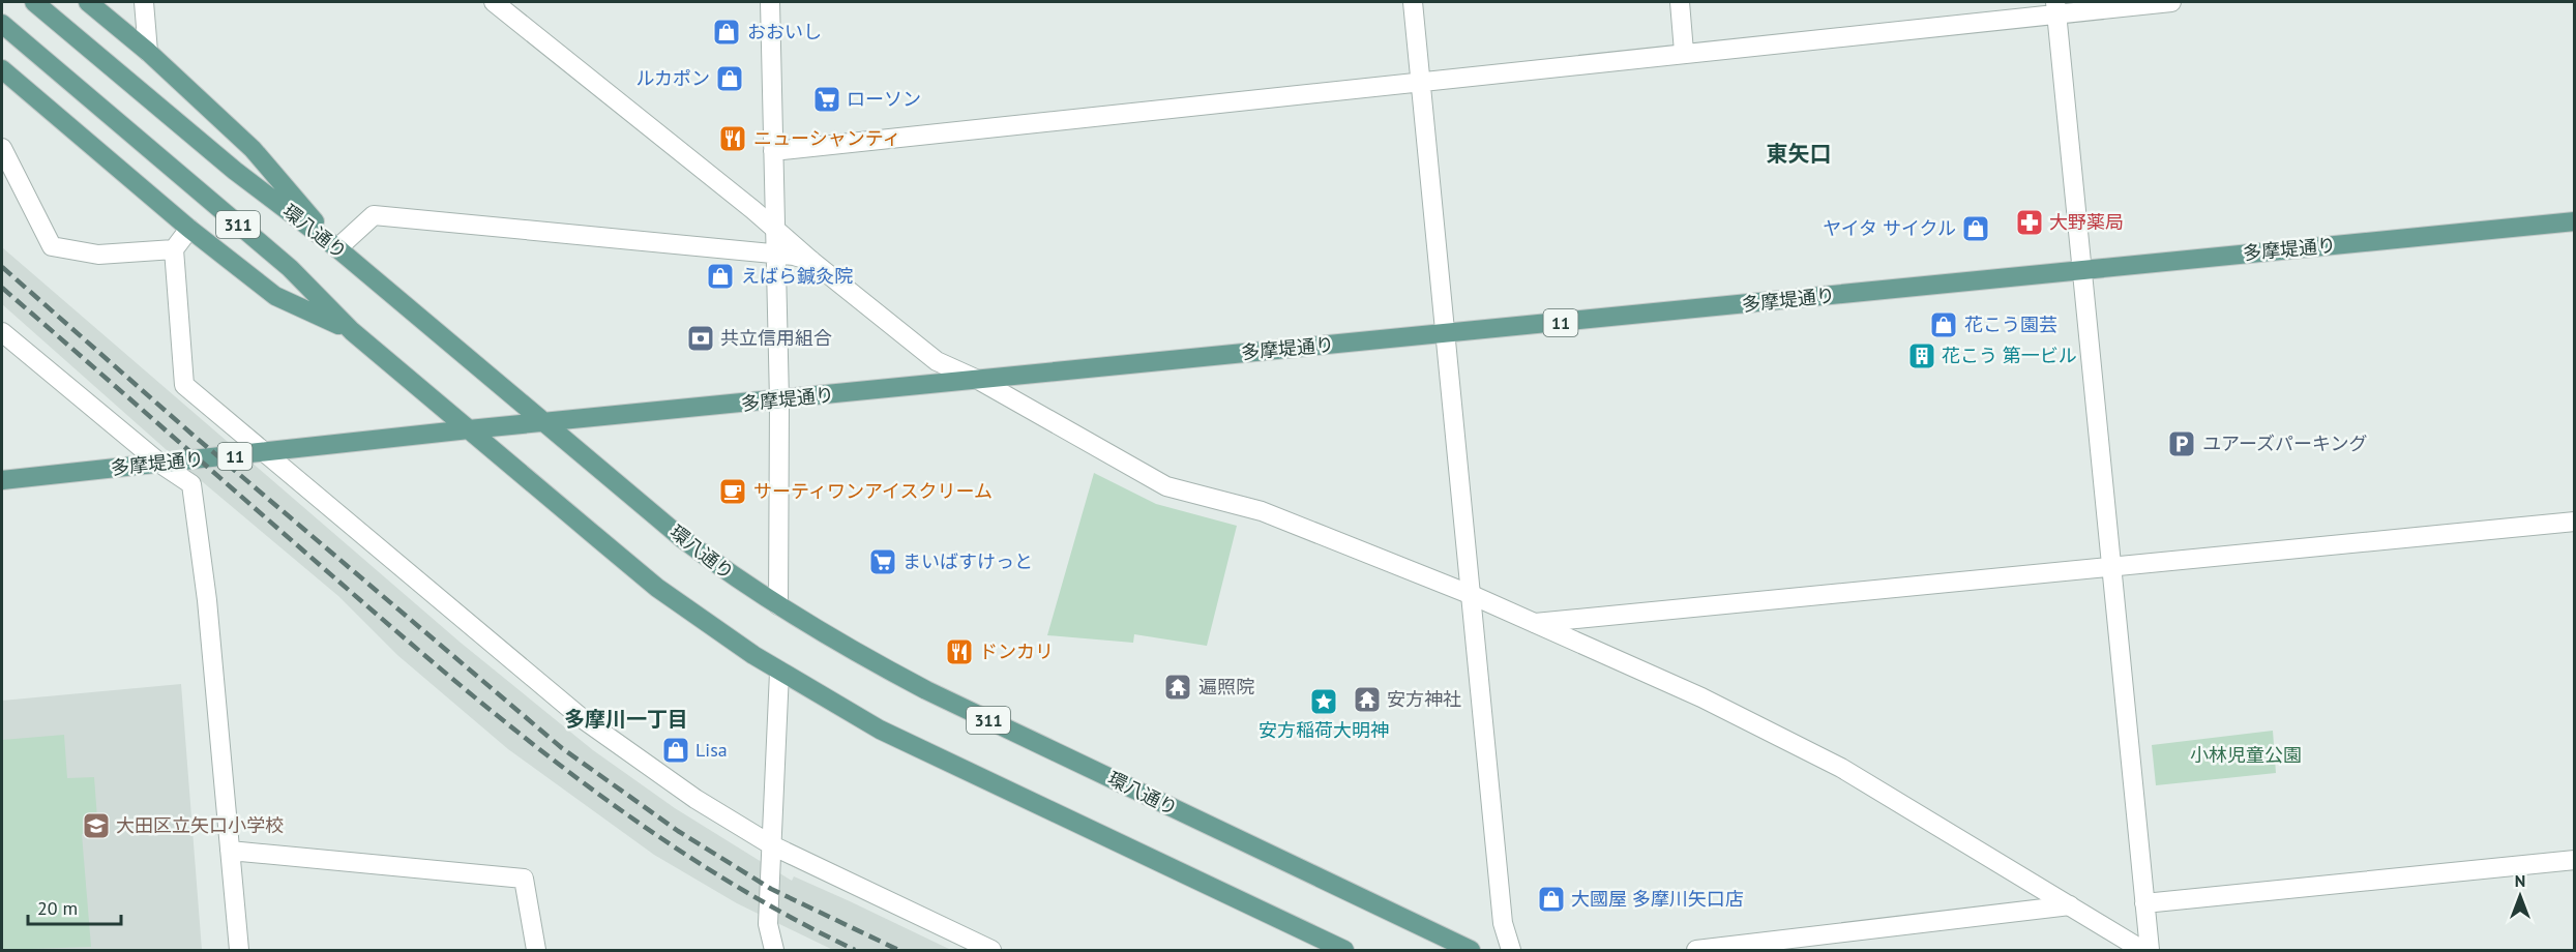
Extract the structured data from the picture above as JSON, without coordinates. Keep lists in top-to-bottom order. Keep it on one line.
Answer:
{"streets":{"main road":["311","環八通り","多摩堤通り","11"]},"crossings":[["311","多摩堤通り"],["環八通り","多摩堤通り"]],"districts":["東矢口","多摩川一丁目"],"parks":["小林児童公園"],"places":{"shop":["おおいし","ルカポン","ヤイタ サイクル","えばら鍼灸院","花こう園芸","Lisa","大國屋 多摩川矢口店"],"supermarket":["ローソン","まいばすけっと"],"restaurant":["ニューシャンティ","ドンカリ"],"pharmacy":["大野薬局"],"bank":["共立信用組合"],"building":["花こう 第一ビル"],"parking":["ユアーズパーキング"],"cafe":["サーティワンアイスクリーム"],"temple":["遍照院","安方神社"],"place":["安方稲荷大明神"],"school or university":["大田区立矢口小学校"]},"scale_bar":"20 m","north":"top"}
